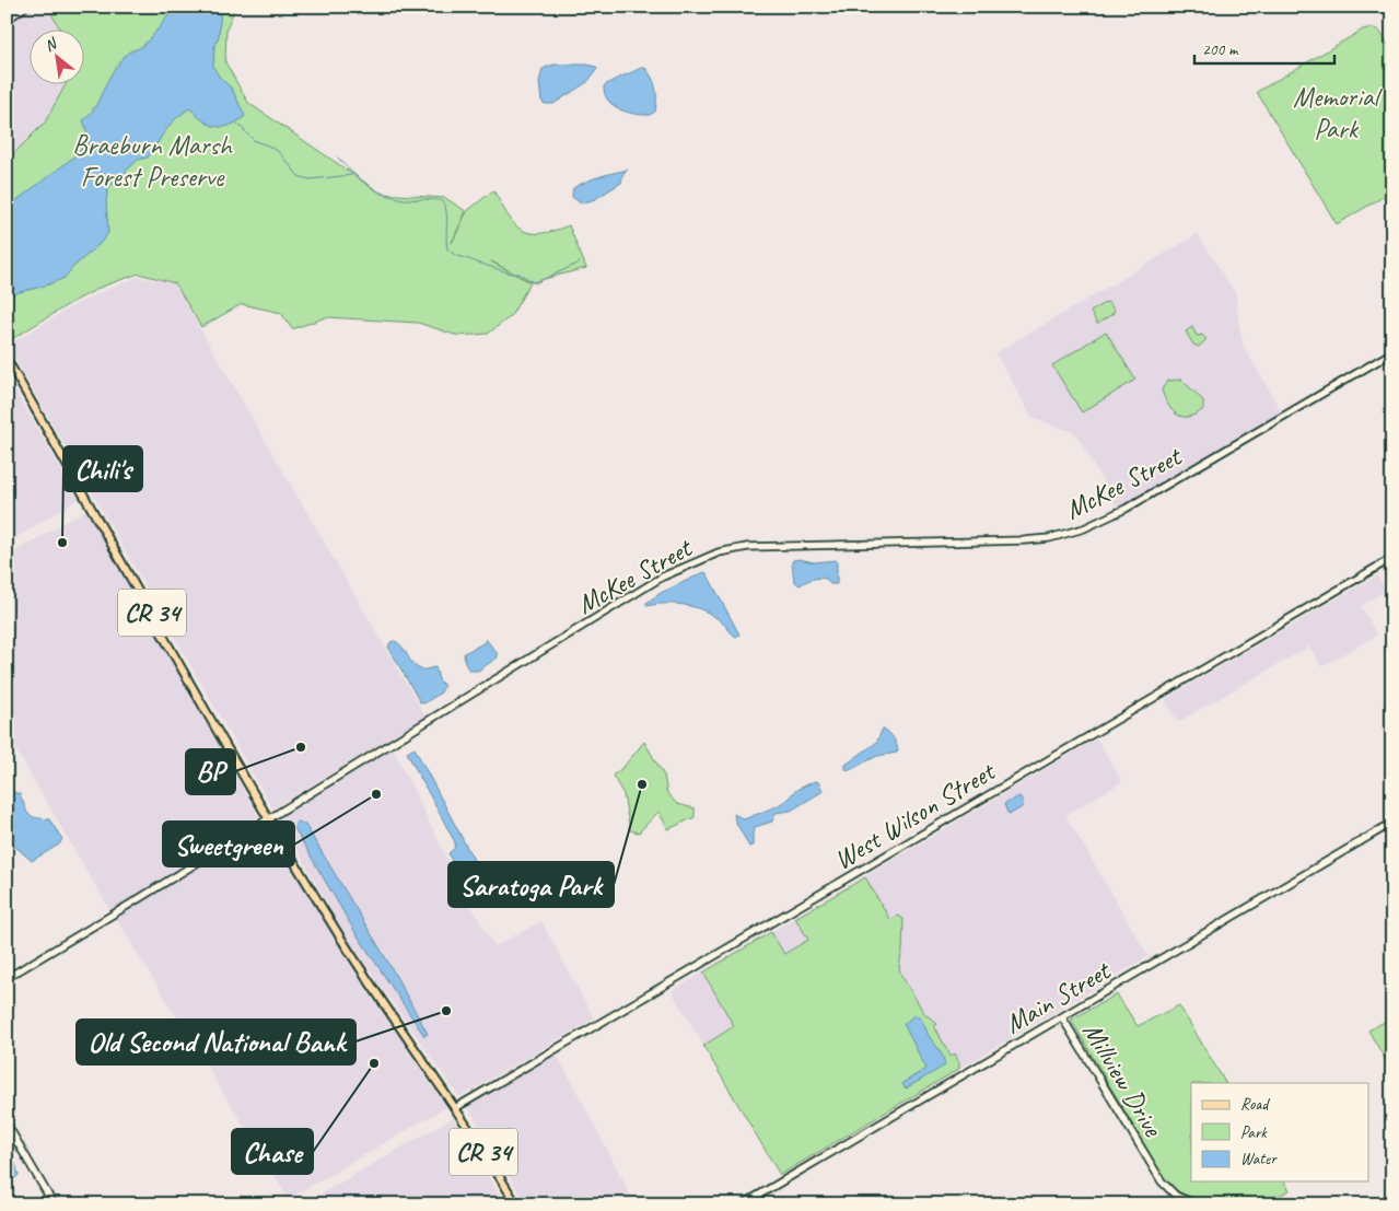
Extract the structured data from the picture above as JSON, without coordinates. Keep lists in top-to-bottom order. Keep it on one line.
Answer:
{"streets":{"main road":["CR 34"],"street":["McKee Street","West Wilson Street","Main Street","Millview Drive"]},"crossings":[["McKee Street","CR 34"],["CR 34","West Wilson Street"],["Main Street","Millview Drive"]],"parks":["Memorial Park","Braeburn Marsh Forest Preserve"],"places":["Chili's","BP","Saratoga Park","Sweetgreen","Old Second National Bank","Chase"],"legend":["Road","Park","Water"],"scale_bar":"200 m","north":"top left"}
